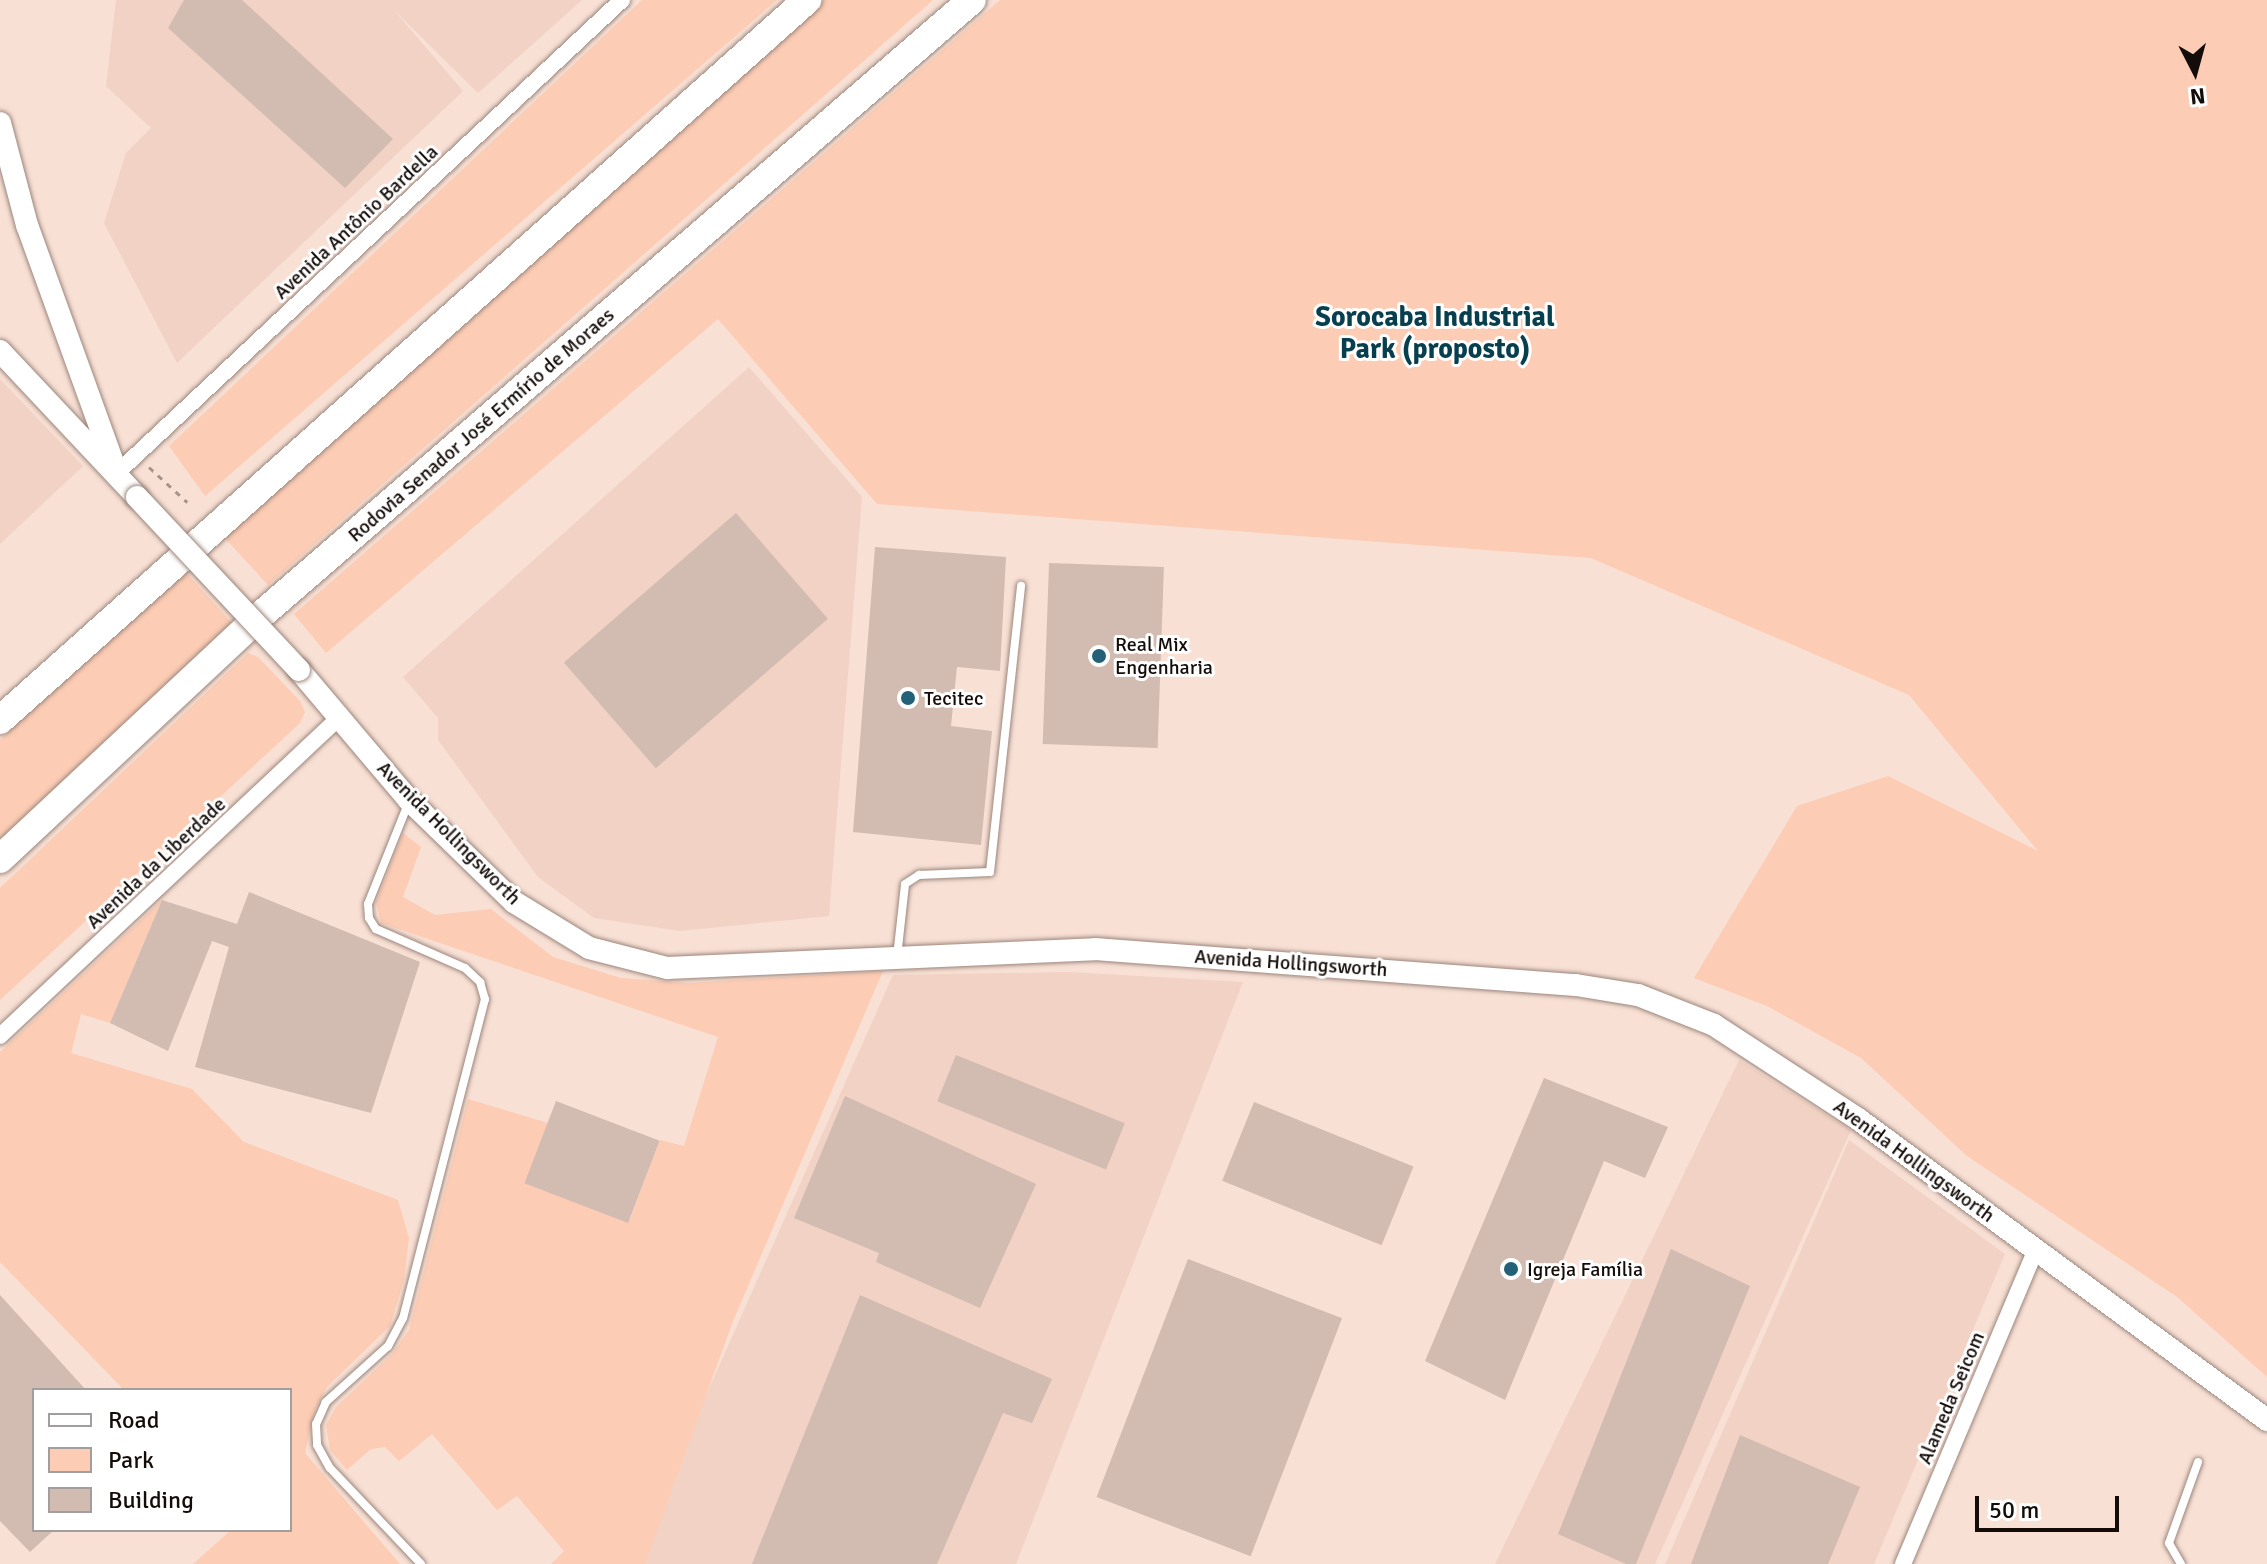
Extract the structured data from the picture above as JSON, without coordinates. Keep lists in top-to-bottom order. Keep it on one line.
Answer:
{"streets":{"highway":["Rodovia Senador José Ermírio de Moraes"],"main road":["Avenida Hollingsworth"],"street":["Avenida Antônio Bardella","Avenida da Liberdade","Alameda Seicom"]},"crossings":[["Avenida Antônio Bardella","Avenida Hollingsworth"],["Avenida Hollingsworth","Avenida da Liberdade"],["Avenida Hollingsworth","Alameda Seicom"]],"districts":["Sorocaba Industrial Park (proposto)"],"places":["Real Mix Engenharia","Tecitec","Igreja Família"],"legend":["Road","Park","Building"],"scale_bar":"50 m","north":"bottom"}
